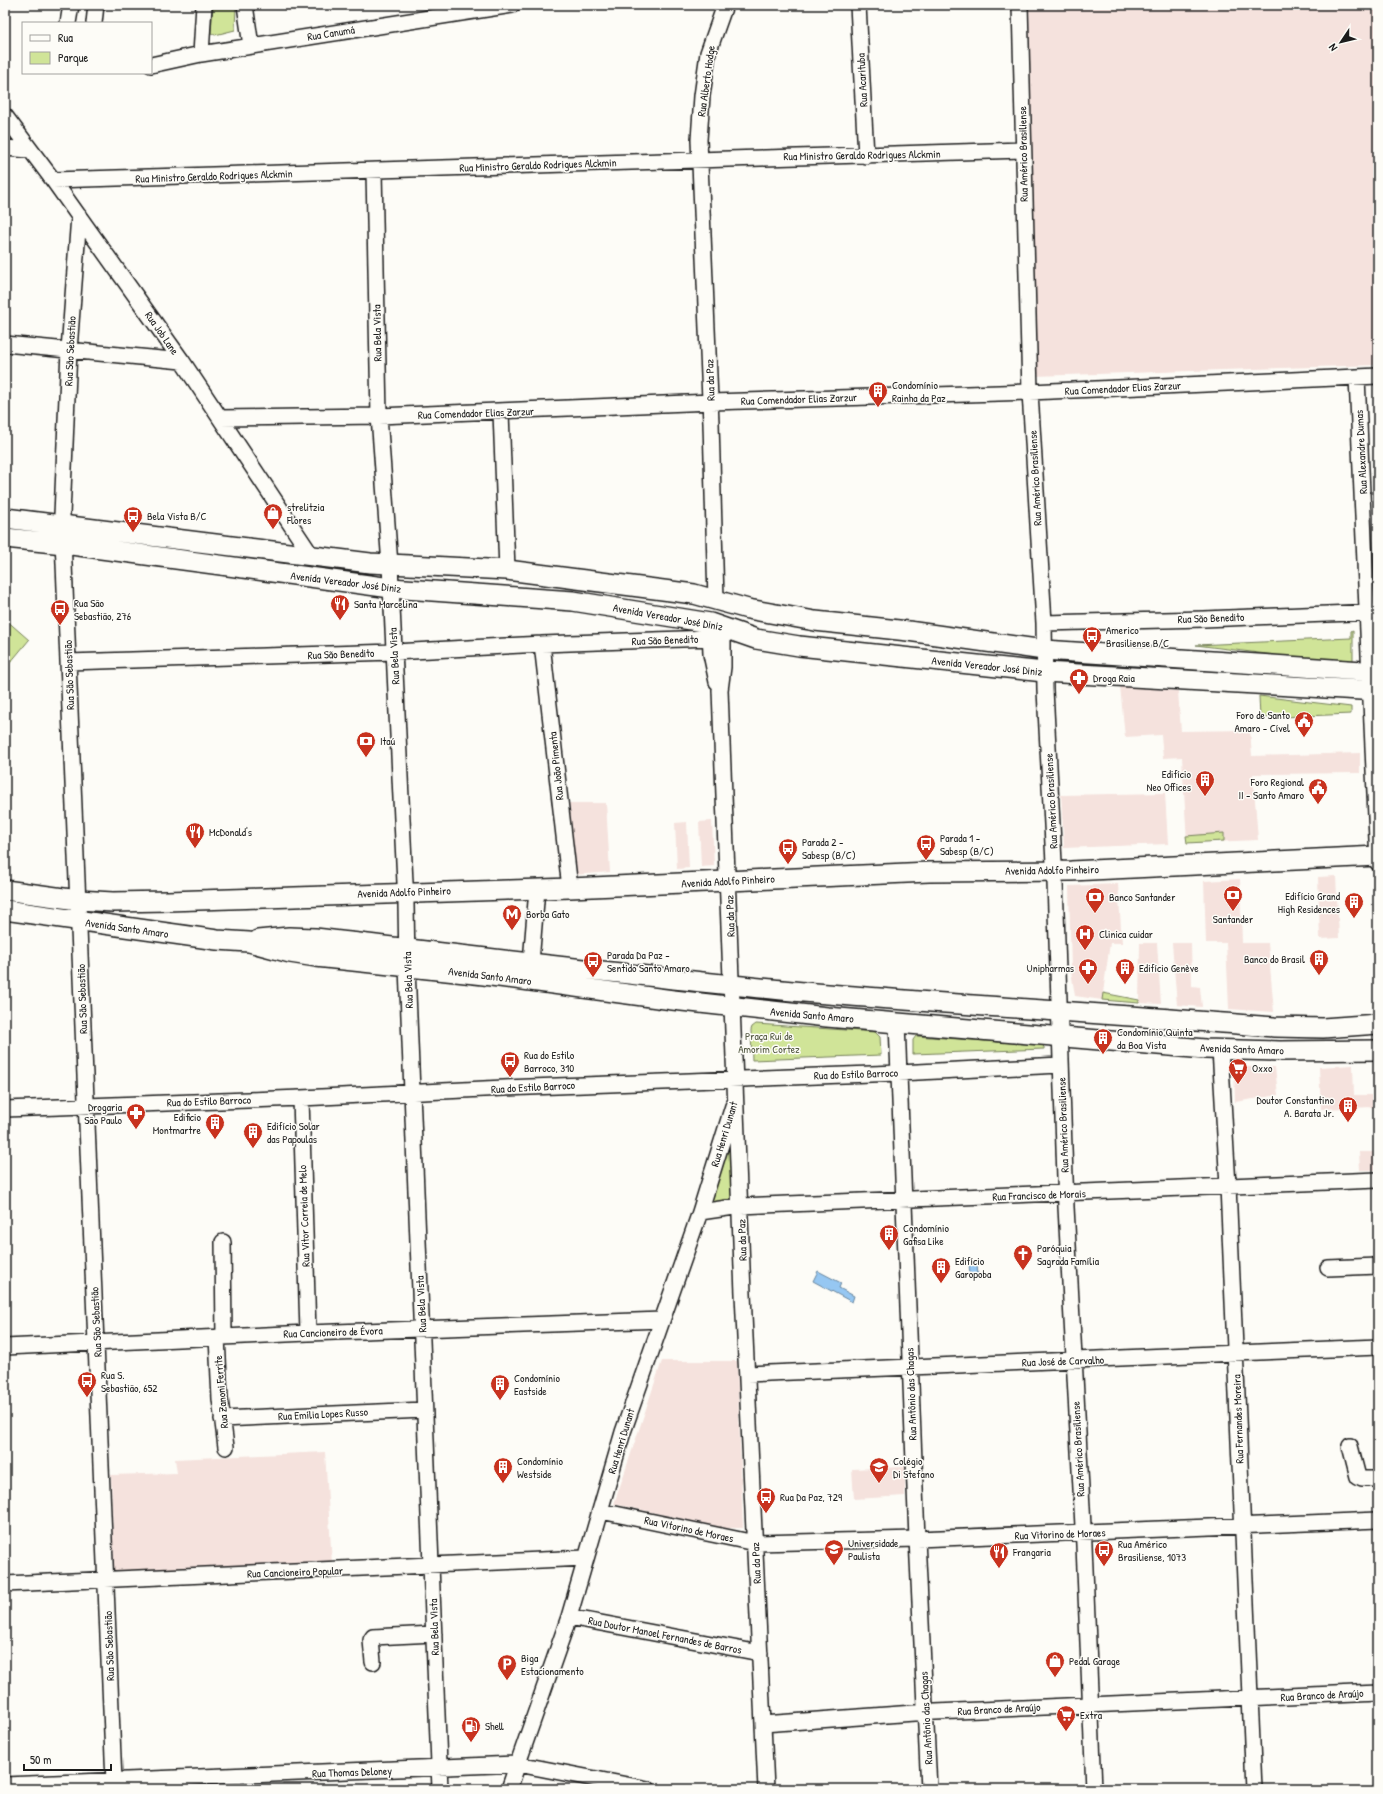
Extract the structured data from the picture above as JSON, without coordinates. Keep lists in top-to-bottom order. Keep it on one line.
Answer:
{"streets":{"main road":["Avenida Vereador José Diniz","Avenida Adolfo Pinheiro","Avenida Santo Amaro"],"street":["Rua Canumá","Rua Acarituba","Rua Alberto Hodge","Rua Américo Brasiliense","Rua Ministro Geraldo Rodrigues Alckmin","Rua Job Lane","Rua Bela Vista","Rua São Sebastião","Rua da Paz","Rua Comendador Elias Zarzur","Rua Alexandre Dumas","Rua São Benedito","Rua João Pimenta","Rua do Estilo Barroco","Rua Henri Dunant","Rua Francisco de Morais","Rua Vitor Correia de Melo","Rua Cancioneiro de Évora","Rua José de Carvalho","Rua Zanoni Ferrite","Rua Antônio das Chagas","Rua Emília Lopes Russo","Rua Fernandes Moreira","Rua Vitorino de Moraes","Rua Cancioneiro Popular","Rua Doutor Manoel Fernandes de Barros","Rua Branco de Araújo","Rua Thomas Deloney"]},"crossings":[["Rua Acarituba","Rua Ministro Geraldo Rodrigues Alckmin"],["Rua Alberto Hodge","Rua Ministro Geraldo Rodrigues Alckmin"],["Rua Alberto Hodge","Rua da Paz"],["Rua Américo Brasiliense","Rua Ministro Geraldo Rodrigues Alckmin"],["Rua Américo Brasiliense","Rua Comendador Elias Zarzur"],["Rua Américo Brasiliense","Avenida Vereador José Diniz"],["Rua Américo Brasiliense","Rua São Benedito"],["Rua Américo Brasiliense","Avenida Adolfo Pinheiro"],["Rua Américo Brasiliense","Avenida Santo Amaro"],["Rua Américo Brasiliense","Rua do Estilo Barroco"],["Rua Américo Brasiliense","Rua Francisco de Morais"],["Rua Américo Brasiliense","Rua José de Carvalho"],["Rua Américo Brasiliense","Rua Vitorino de Moraes"],["Rua Américo Brasiliense","Rua Branco de Araújo"],["Rua Ministro Geraldo Rodrigues Alckmin","Rua Job Lane"],["Rua Ministro Geraldo Rodrigues Alckmin","Rua Bela Vista"],["Rua Ministro Geraldo Rodrigues Alckmin","Rua da Paz"],["Rua Job Lane","Rua São Sebastião"],["Rua Job Lane","Rua Comendador Elias Zarzur"],["Rua Job Lane","Avenida Vereador José Diniz"],["Rua Bela Vista","Rua Comendador Elias Zarzur"],["Rua Bela Vista","Avenida Vereador José Diniz"],["Rua Bela Vista","Rua São Benedito"],["Rua Bela Vista","Avenida Adolfo Pinheiro"],["Rua Bela Vista","Avenida Santo Amaro"],["Rua Bela Vista","Rua do Estilo Barroco"],["Rua Bela Vista","Rua Cancioneiro de Évora"],["Rua Bela Vista","Rua Emília Lopes Russo"],["Rua Bela Vista","Rua Cancioneiro Popular"],["Rua Bela Vista","Rua Thomas Deloney"],["Rua São Sebastião","Avenida Vereador José Diniz"],["Rua São Sebastião","Rua São Benedito"],["Rua São Sebastião","Avenida Adolfo Pinheiro"],["Rua São Sebastião","Avenida Santo Amaro"],["Rua São Sebastião","Rua do Estilo Barroco"],["Rua São Sebastião","Rua Cancioneiro de Évora"],["Rua São Sebastião","Rua Cancioneiro Popular"],["Rua São Sebastião","Rua Thomas Deloney"],["Rua da Paz","Rua Comendador Elias Zarzur"],["Rua da Paz","Avenida Vereador José Diniz"],["Rua da Paz","Rua São Benedito"],["Rua da Paz","Avenida Adolfo Pinheiro"],["Rua da Paz","Avenida Santo Amaro"],["Rua da Paz","Rua do Estilo Barroco"],["Rua da Paz","Rua Henri Dunant"],["Rua da Paz","Rua Francisco de Morais"],["Rua da Paz","Rua José de Carvalho"],["Rua da Paz","Rua Vitorino de Moraes"],["Rua da Paz","Rua Doutor Manoel Fernandes de Barros"],["Rua da Paz","Rua Branco de Araújo"],["Rua Comendador Elias Zarzur","Rua Alexandre Dumas"],["Rua Alexandre Dumas","Avenida Vereador José Diniz"],["Rua Alexandre Dumas","Rua São Benedito"],["Rua Alexandre Dumas","Avenida Adolfo Pinheiro"],["Avenida Vereador José Diniz","Rua São Benedito"],["Rua São Benedito","Rua João Pimenta"],["Rua João Pimenta","Avenida Adolfo Pinheiro"],["Avenida Santo Amaro","Rua Antônio das Chagas"],["Avenida Santo Amaro","Rua Fernandes Moreira"],["Rua do Estilo Barroco","Rua Vitor Correia de Melo"],["Rua do Estilo Barroco","Rua Antônio das Chagas"],["Rua Henri Dunant","Rua Francisco de Morais"],["Rua Henri Dunant","Rua Cancioneiro de Évora"],["Rua Henri Dunant","Rua Vitorino de Moraes"],["Rua Henri Dunant","Rua Cancioneiro Popular"],["Rua Henri Dunant","Rua Doutor Manoel Fernandes de Barros"],["Rua Henri Dunant","Rua Thomas Deloney"],["Rua Francisco de Morais","Rua Antônio das Chagas"],["Rua Francisco de Morais","Rua Fernandes Moreira"],["Rua Vitor Correia de Melo","Rua Cancioneiro de Évora"],["Rua Cancioneiro de Évora","Rua Zanoni Ferrite"],["Rua José de Carvalho","Rua Antônio das Chagas"],["Rua José de Carvalho","Rua Fernandes Moreira"],["Rua Zanoni Ferrite","Rua Emília Lopes Russo"],["Rua Antônio das Chagas","Rua Vitorino de Moraes"],["Rua Antônio das Chagas","Rua Branco de Araújo"],["Rua Fernandes Moreira","Rua Vitorino de Moraes"],["Rua Fernandes Moreira","Rua Branco de Araújo"]],"parks":["Praça Rui de Amorim Cortez"],"places":{"building":["Condomínio Rainha da Paz","Edifício Neo Offices","Edifício Grand High Residences","Banco do Brasil","Edifício Genève","Condomínio Quinta da Boa Vista","Doutor Constantino A. Barata Jr.","Edificio Montmartre","Edifício Solar das Papoulas","Condomínio Gafisa Like","Edifício Garopoba","Condomínio Eastside","Condomínio Westside"],"shop":["strelitzia Flores","Pedal Garage"],"bus stop":["Bela Vista B/C","Rua São Sebastião, 276","Americo Brasiliense B/C","Parada 1 - Sabesp (B/C)","Parada 2 - Sabesp (B/C)","Parada Da Paz - Sentido Santo Amaro","Rua do Estilo Barroco, 310","Rua S. Sebastião, 652","Rua Da Paz, 729","Rua Américo Brasiliense, 1073"],"restaurant":["Santa Marcelina","McDonald's","Frangaria"],"pharmacy":["Droga Raia","Unipharmas","Drogaria São Paulo"],"public building":["Foro de Santo Amaro - Cível","Foro Regional II - Santo Amaro"],"bank":["Itaú","Santander","Banco Santander"],"metro station":["Borba Gato"],"hospital":["Clinica cuidar"],"supermarket":["Oxxo","Extra"],"church":["Paróquia Sagrada Família"],"school or university":["Colégio Di Stefano","Universidade Paulista"],"parking":["Biga Estacionamento"],"fuel station":["Shell"]},"legend":["Rua","Parque"],"scale_bar":"50 m","north":"bottom left"}
